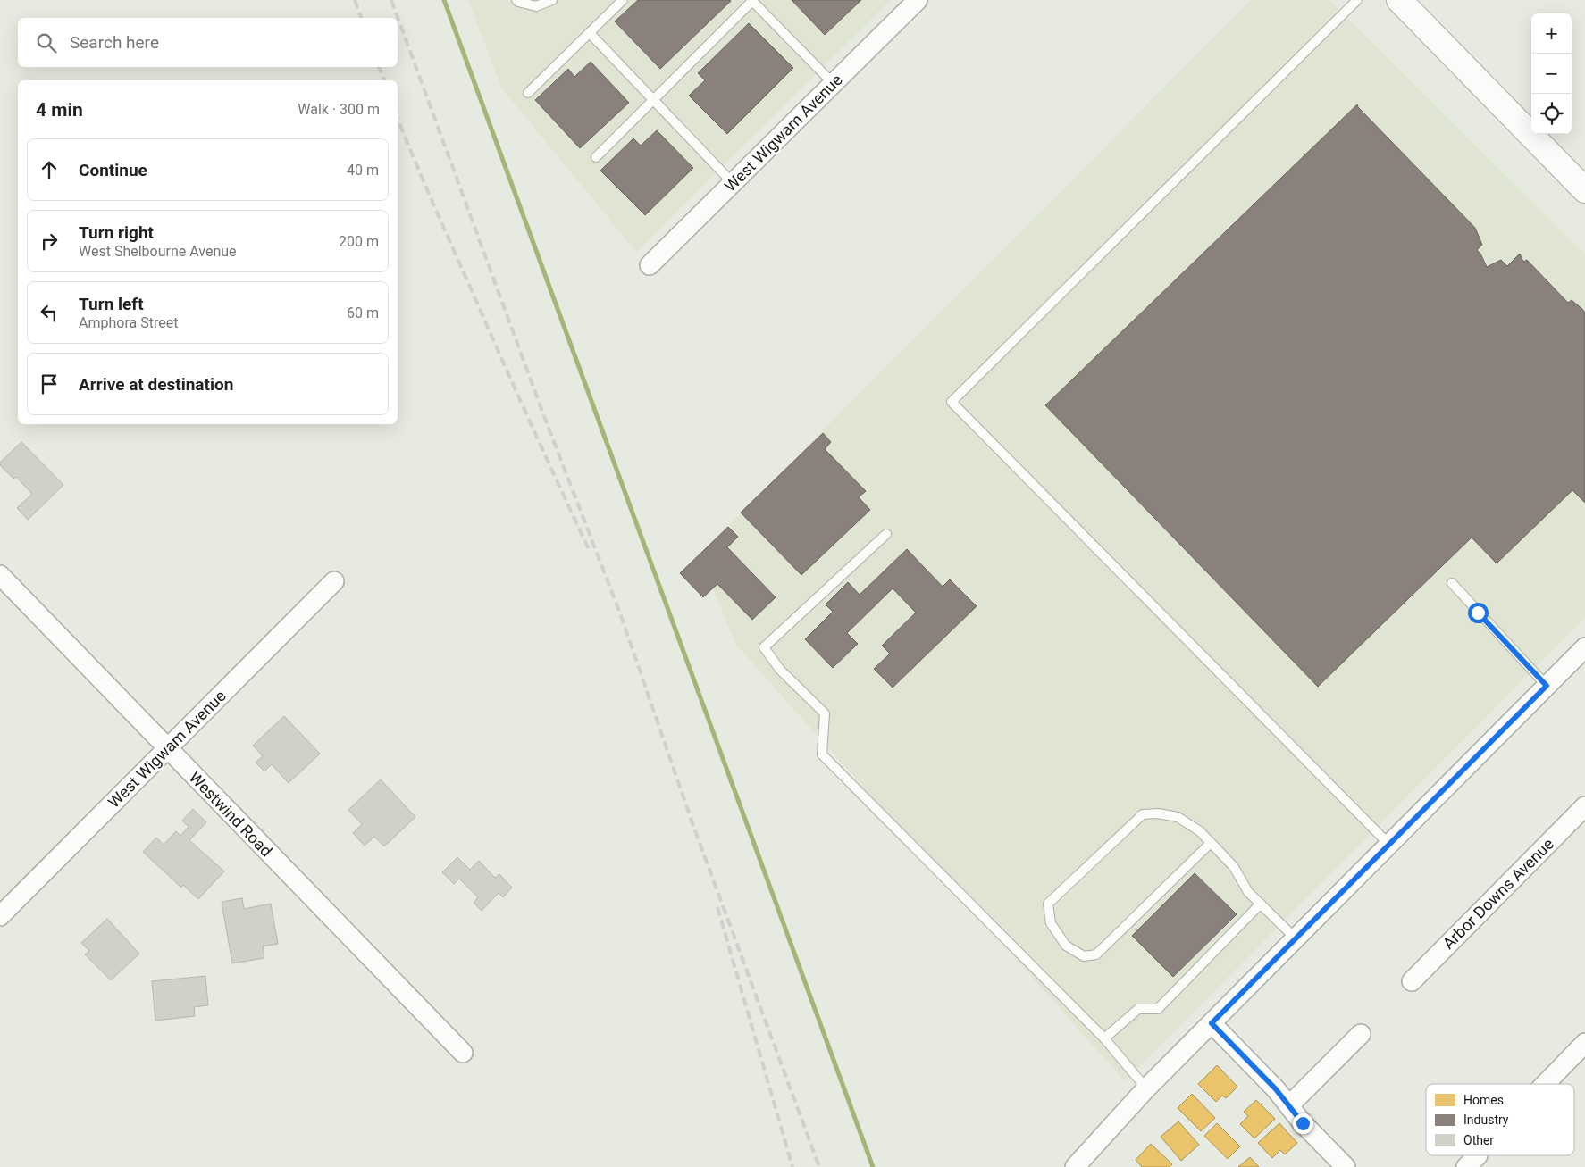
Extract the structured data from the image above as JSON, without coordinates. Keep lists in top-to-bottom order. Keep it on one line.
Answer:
{"streets":{"street":["West Wigwam Avenue","Westwind Road","Arbor Downs Avenue"]},"crossings":[["West Wigwam Avenue","Westwind Road"]],"legend":["Homes","Industry","Other"],"page":{"map_buttons":["+","−"],"search":"Search here","heading":["4 min","Walk · 300 m"],"list":[["Continue","40 m"],["Turn right","West Shelbourne Avenue","200 m"],["Turn left","Amphora Street","60 m"],"Arrive at destination"]}}
